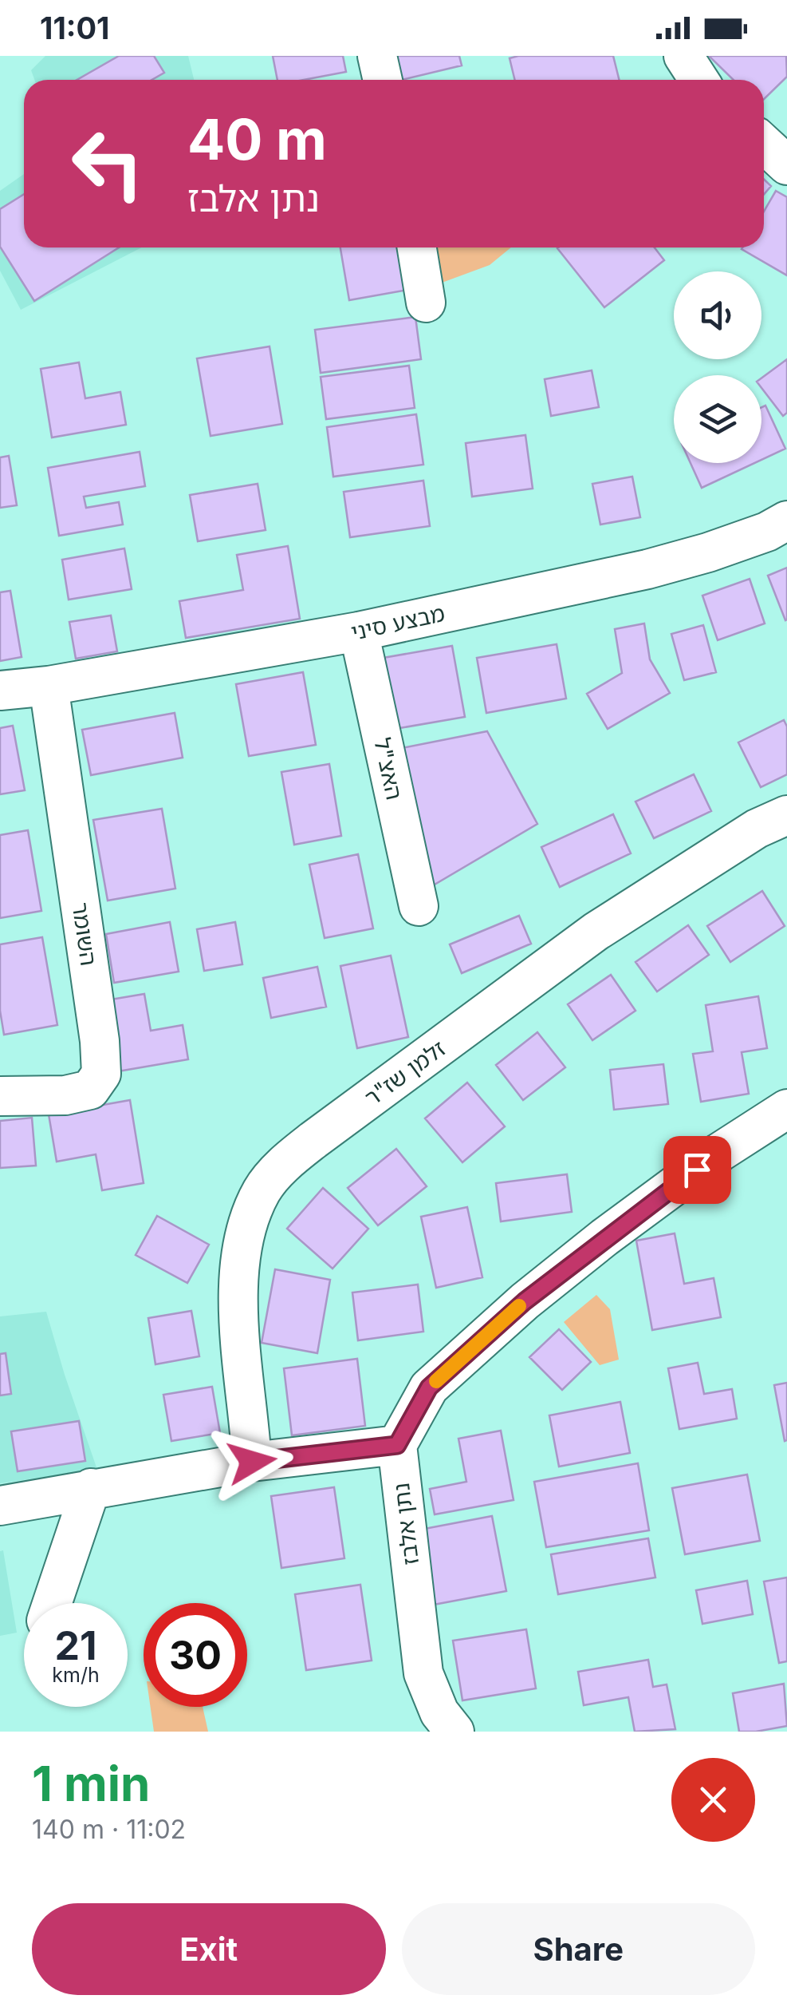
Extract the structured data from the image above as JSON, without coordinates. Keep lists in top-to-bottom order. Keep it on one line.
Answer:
{"streets":{"street":["מבצע סיני","האצ\"ל","השומר","זלמן שז\"ר","נתן אלבז"]},"crossings":[["מבצע סיני","האצ\"ל"],["מבצע סיני","השומר"]],"page":{"status":"11:01","turn":["40 m","נתן אלבז"],"speed":"21 km/h","limit":"30","heading":["1 min","140 m · 11:02"],"buttons":["Exit","Share"]}}
